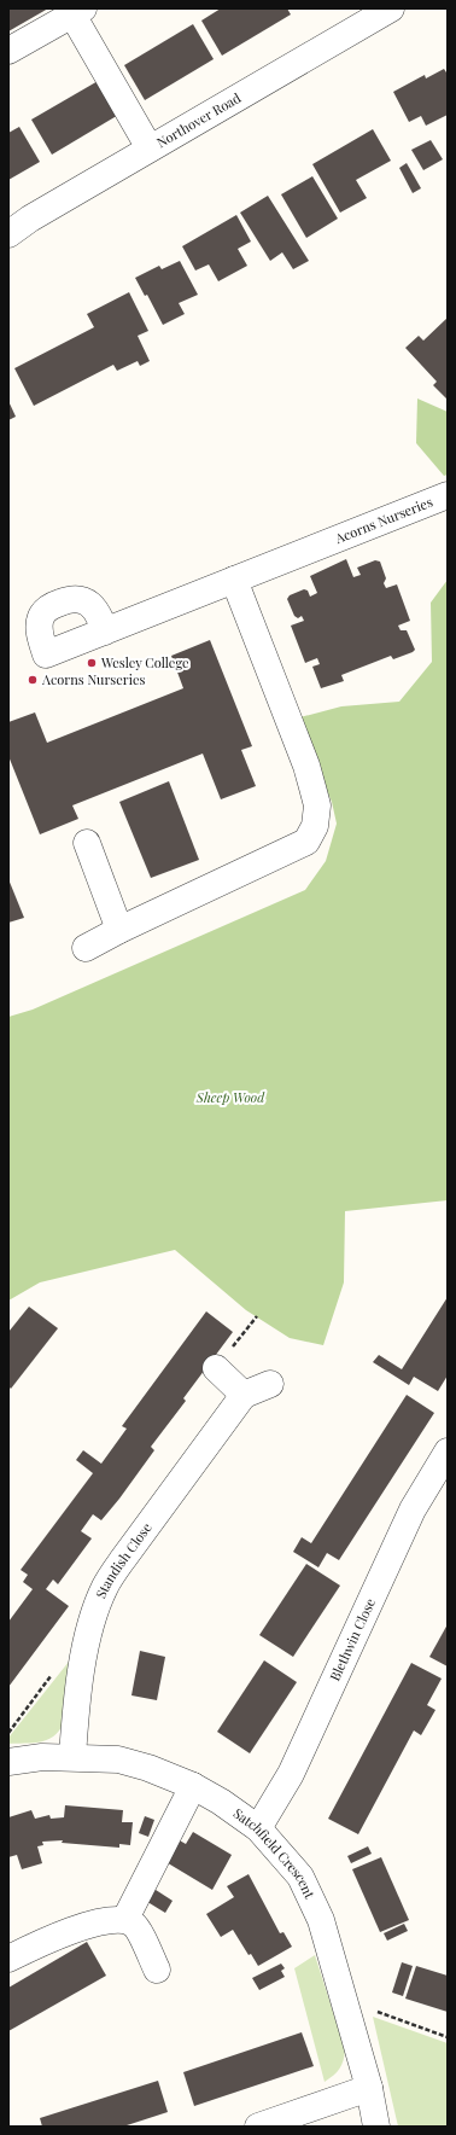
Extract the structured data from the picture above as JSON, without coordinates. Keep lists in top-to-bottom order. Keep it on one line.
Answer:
{"streets":{"street":["Northover Road","Acorns Nurseries","Standish Close","Blethwin Close","Satchfield Crescent"]},"crossings":[["Standish Close","Satchfield Crescent"],["Blethwin Close","Satchfield Crescent"]],"parks":["Sheep Wood"],"places":["Wesley College","Acorns Nurseries"]}
